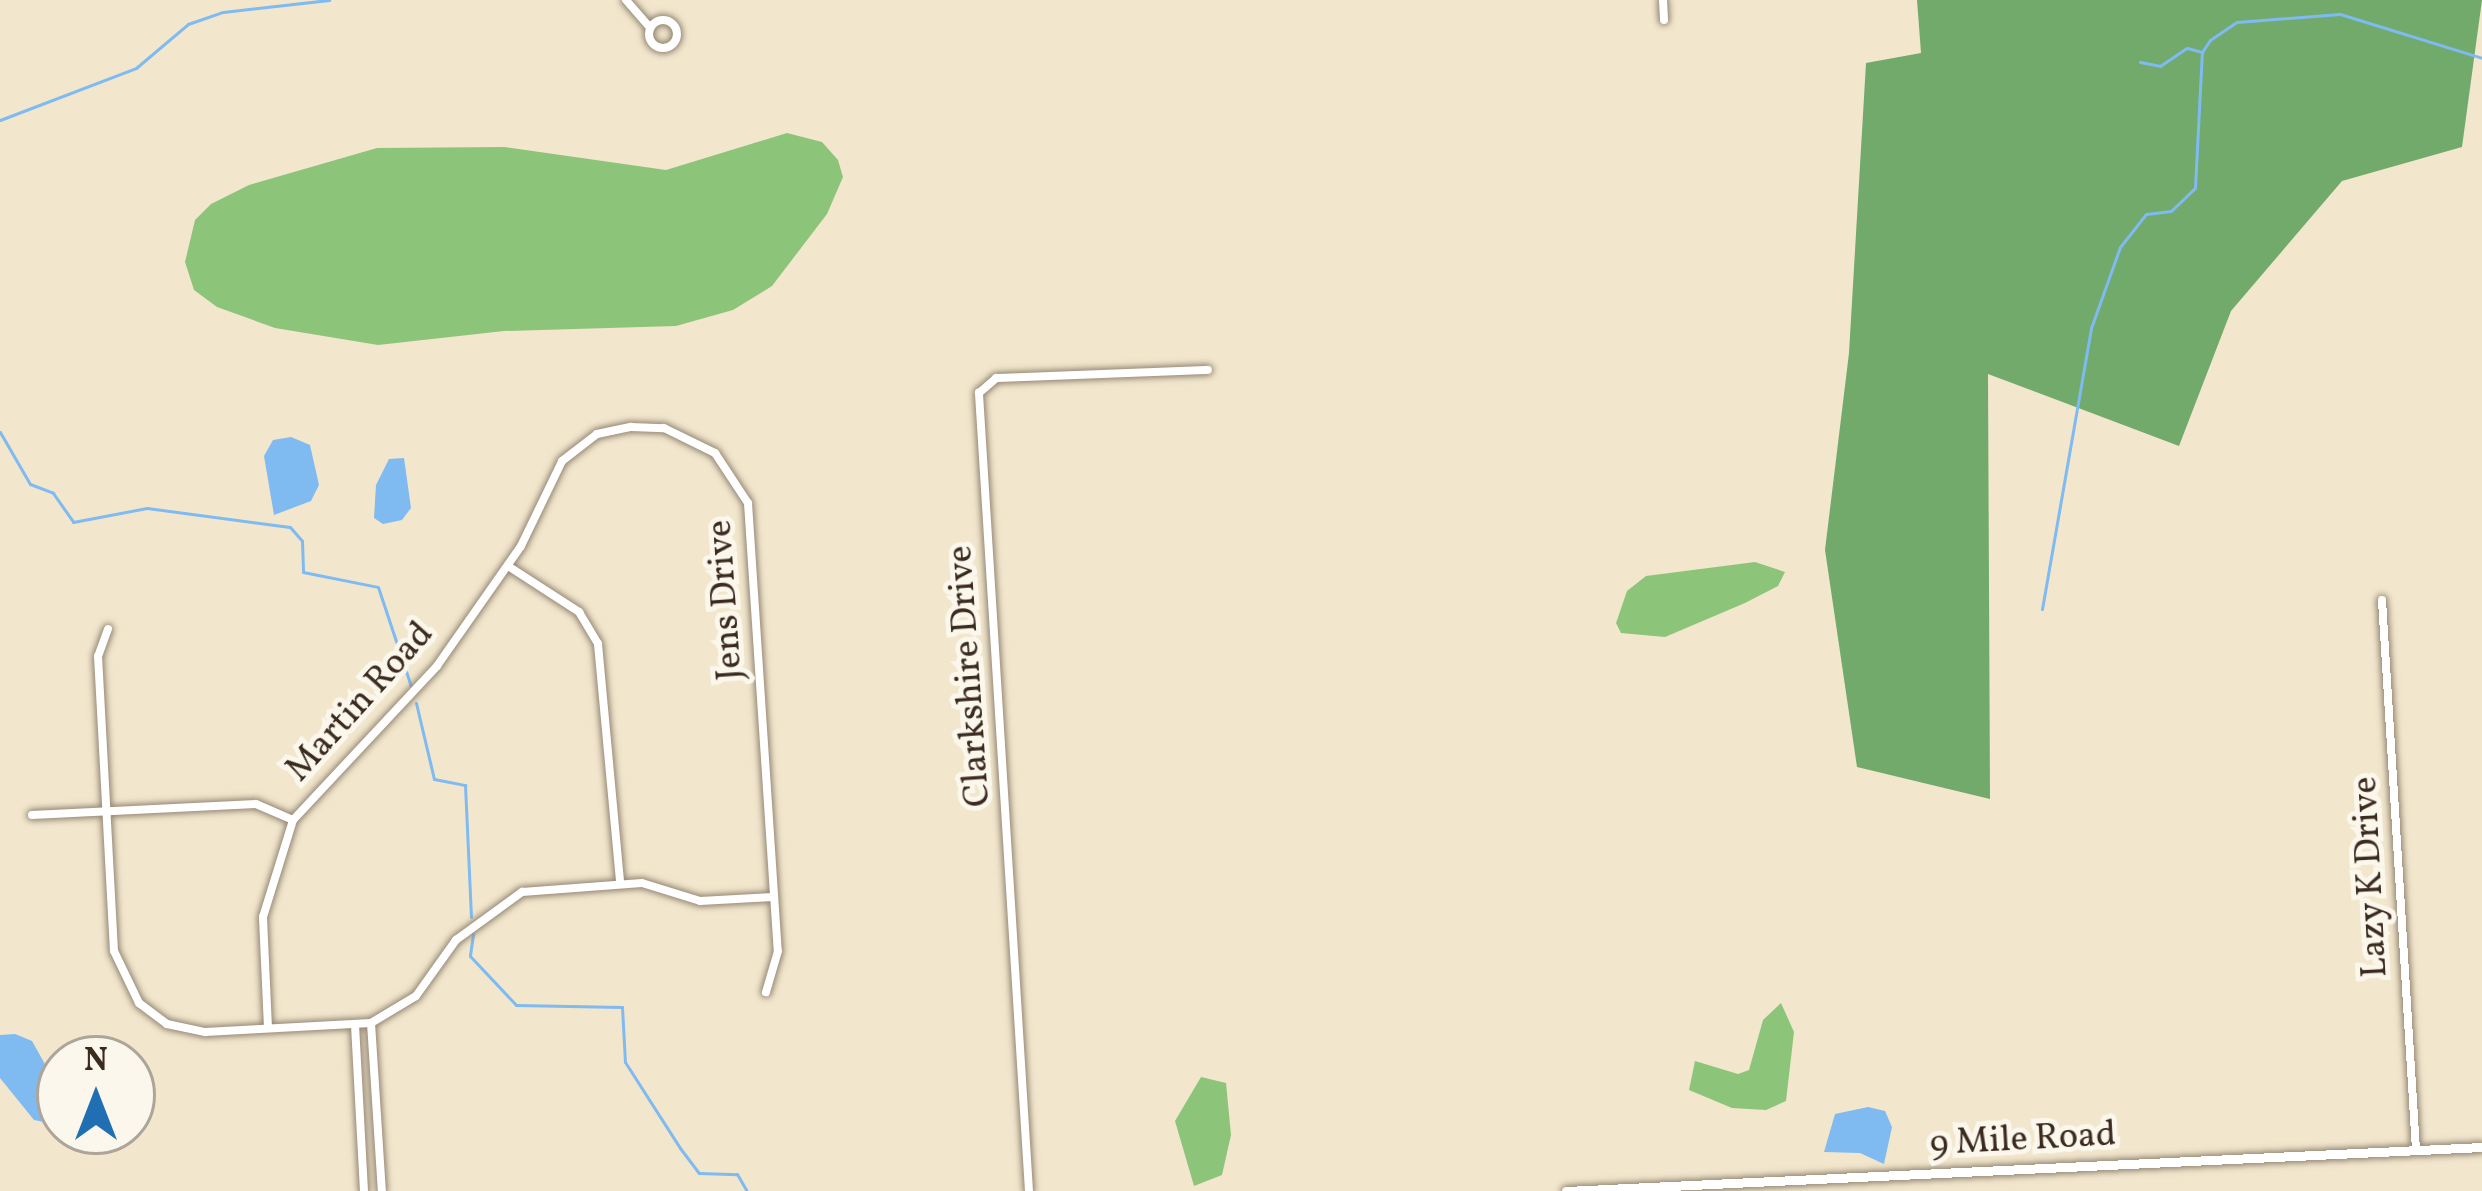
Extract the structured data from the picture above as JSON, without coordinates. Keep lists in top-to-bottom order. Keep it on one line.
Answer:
{"streets":{"street":["Jens Drive","Clarkshire Drive","Martin Road","Lazy K Drive","9 Mile Road"]},"crossings":[["Jens Drive","Martin Road"],["Lazy K Drive","9 Mile Road"]],"north":"top"}
